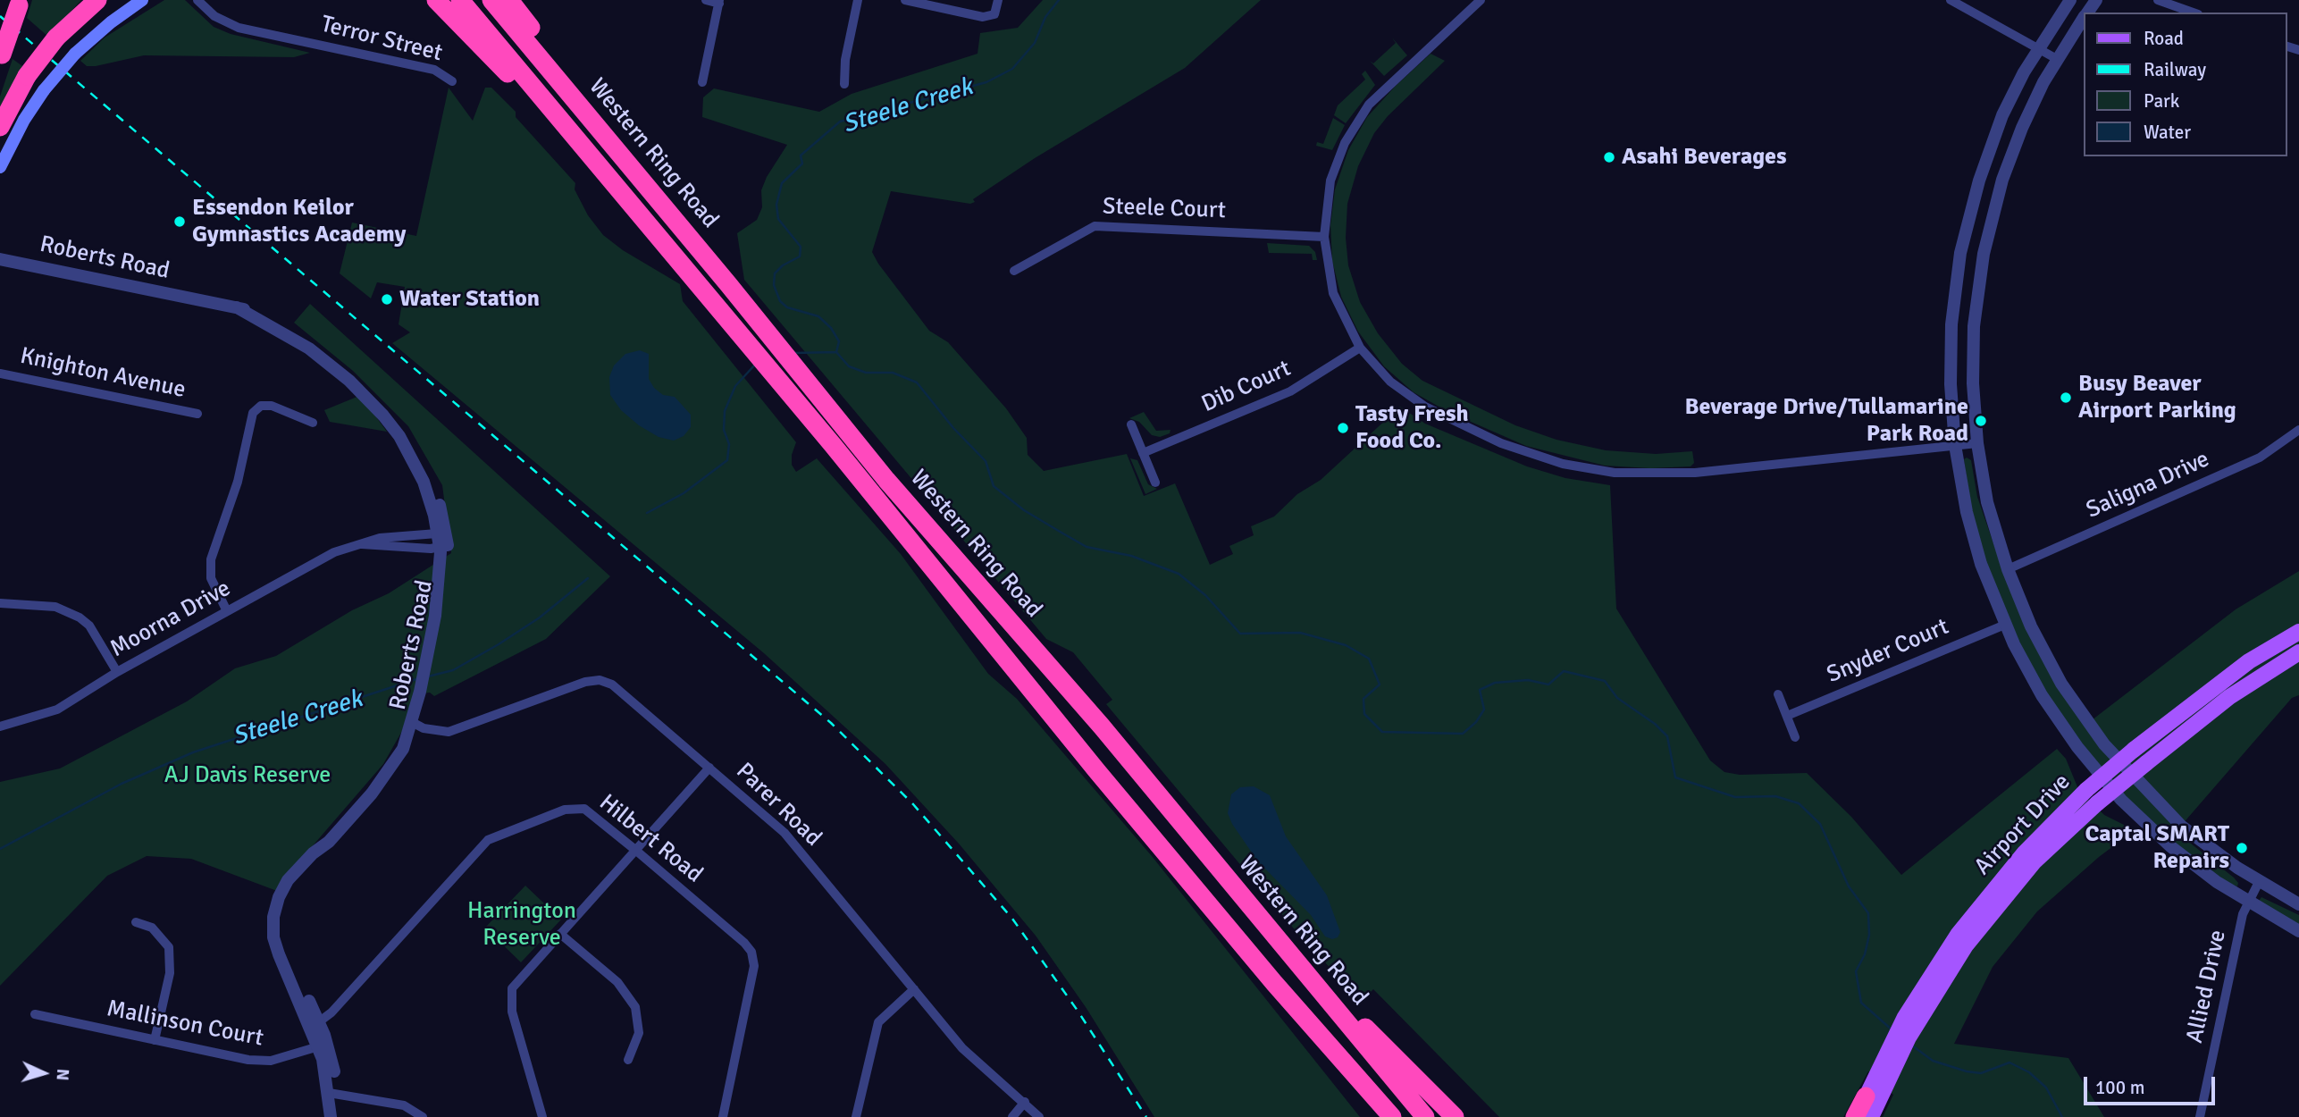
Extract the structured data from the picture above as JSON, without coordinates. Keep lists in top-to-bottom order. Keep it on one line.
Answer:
{"streets":{"highway":["Western Ring Road"],"main road":["Airport Drive"],"street":["Terror Street","Steele Court","Roberts Road","Knighton Avenue","Dib Court","Saligna Drive","Moorna Drive","Snyder Court","Parer Road","Hilbert Road","Allied Drive","Mallinson Court"]},"crossings":[["Roberts Road","Moorna Drive"],["Roberts Road","Parer Road"],["Roberts Road","Hilbert Road"],["Roberts Road","Mallinson Court"]],"water":["Steele Creek"],"parks":["AJ Davis Reserve","Harrington Reserve"],"places":["Asahi Beverages","Essendon Keilor Gymnastics Academy","Water Station","Busy Beaver Airport Parking","Beverage Drive/Tullamarine Park Road","Tasty Fresh Food Co.","Captal SMART Repairs"],"legend":["Road","Railway","Park","Water"],"scale_bar":"100 m","north":"right"}
